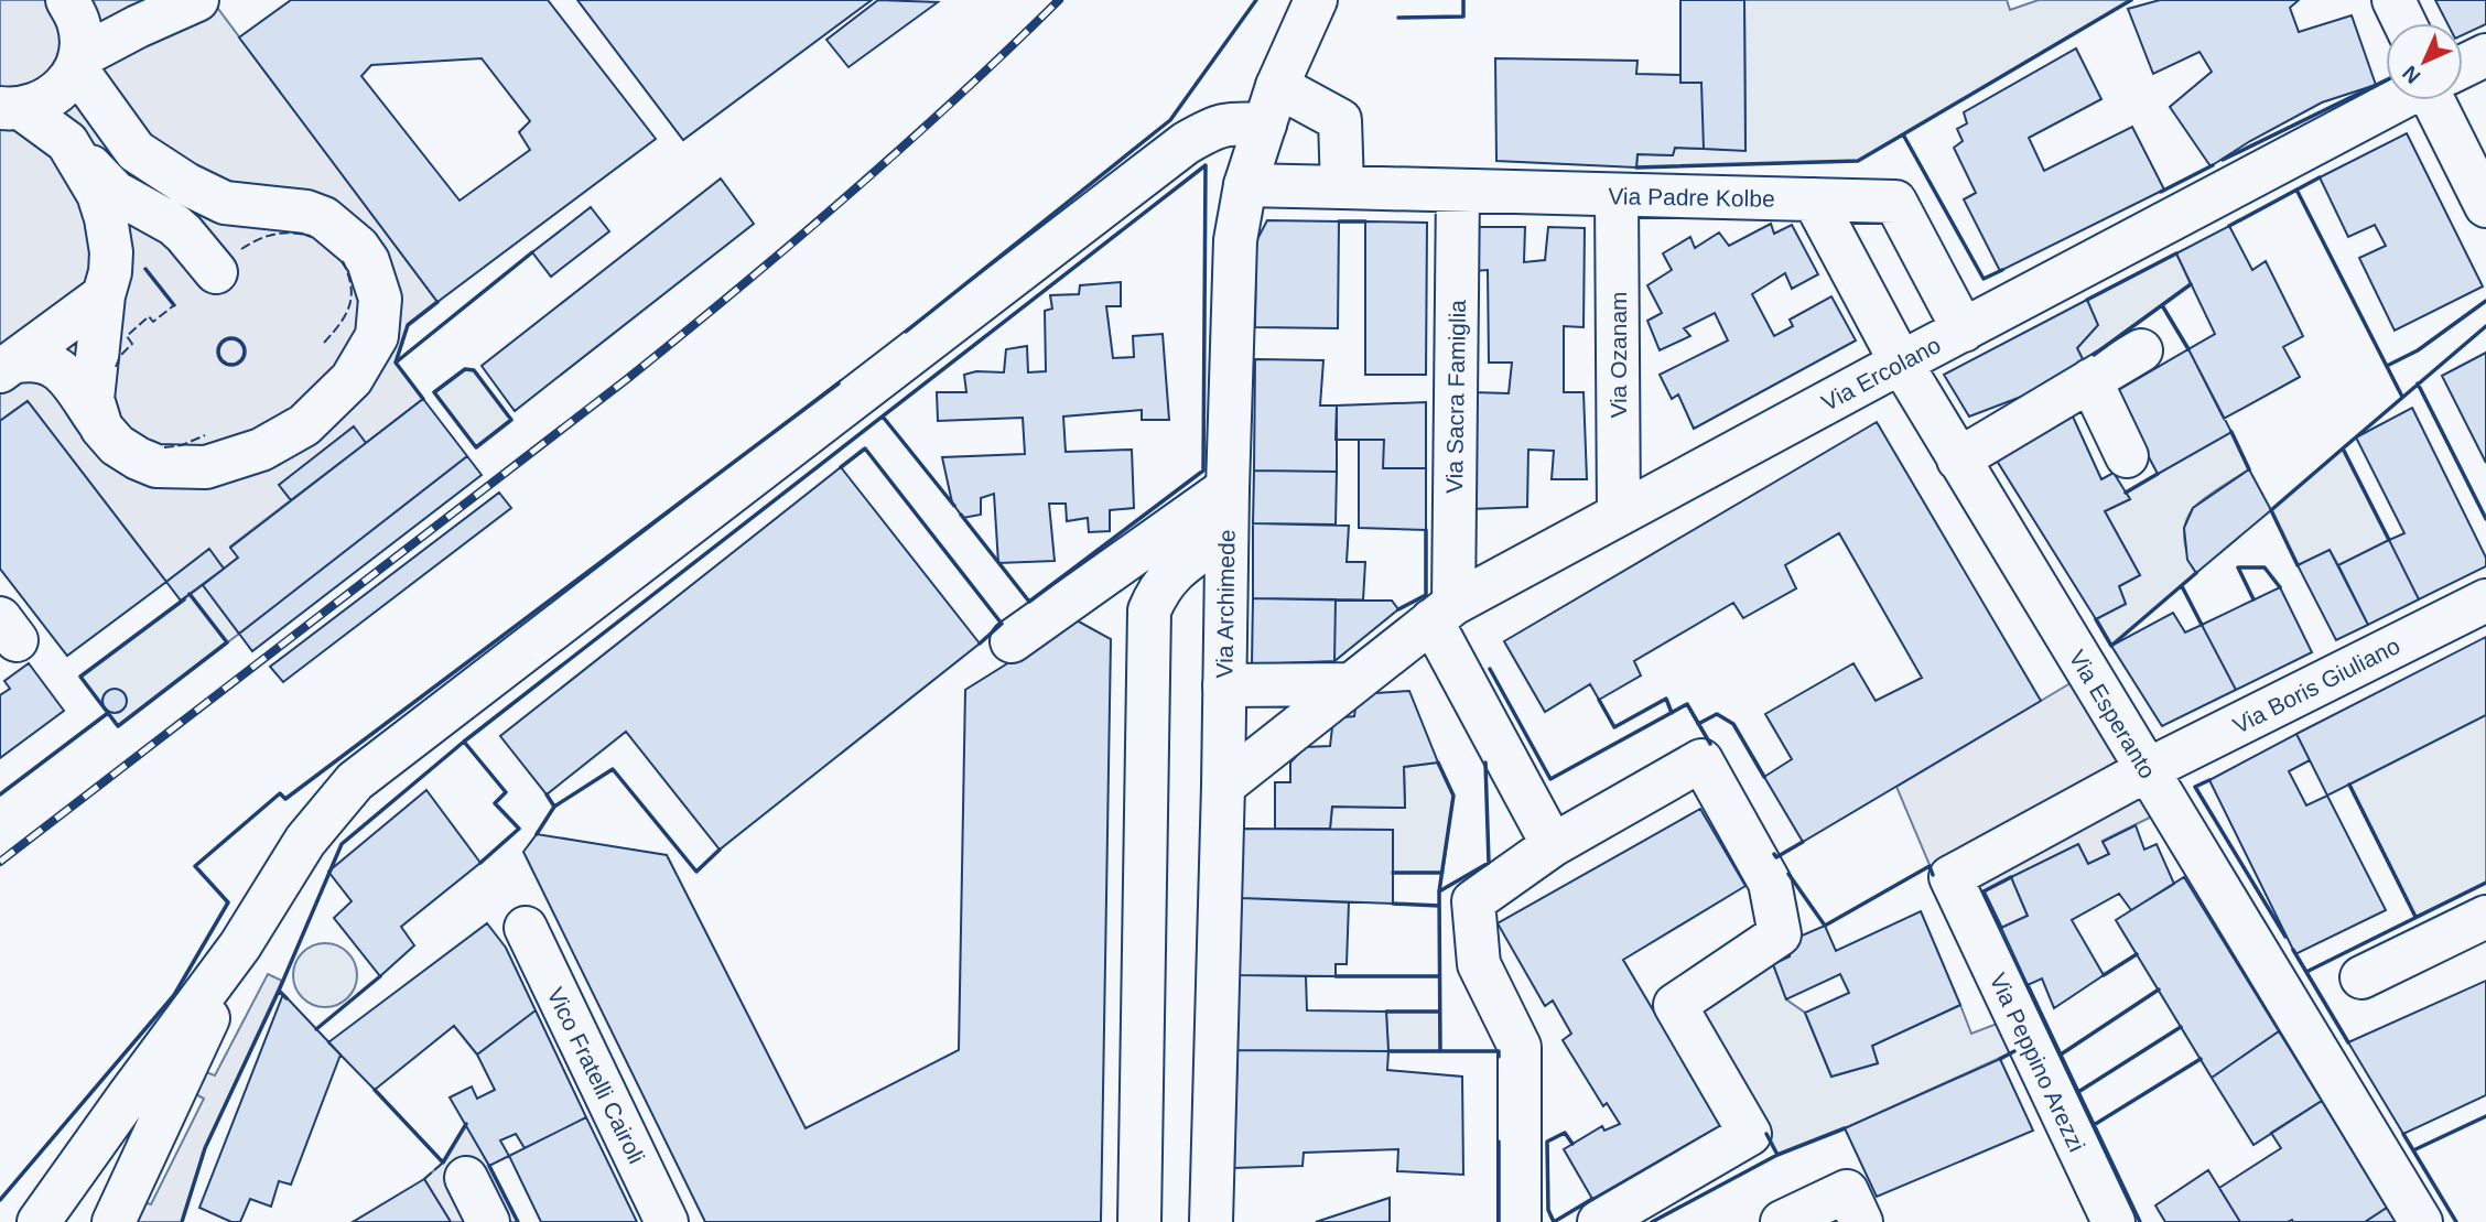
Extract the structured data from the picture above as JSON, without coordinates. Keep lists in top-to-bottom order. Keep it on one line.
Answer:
{"streets":{"street":["Via Padre Kolbe","Via Ozanam","Via Ercolano","Via Sacra Famiglia","Via Archimede","Via Boris Giuliano","Via Esperanto","Via Peppino Arezzi","Vico Fratelli Cairoli"]},"crossings":[["Via Padre Kolbe","Via Ozanam"],["Via Padre Kolbe","Via Ercolano"],["Via Padre Kolbe","Via Sacra Famiglia"],["Via Padre Kolbe","Via Archimede"],["Via Padre Kolbe","Via Esperanto"],["Via Ozanam","Via Ercolano"],["Via Ercolano","Via Sacra Famiglia"],["Via Ercolano","Via Archimede"],["Via Ercolano","Via Esperanto"],["Via Boris Giuliano","Via Esperanto"],["Via Boris Giuliano","Via Peppino Arezzi"]],"north":"bottom left"}
